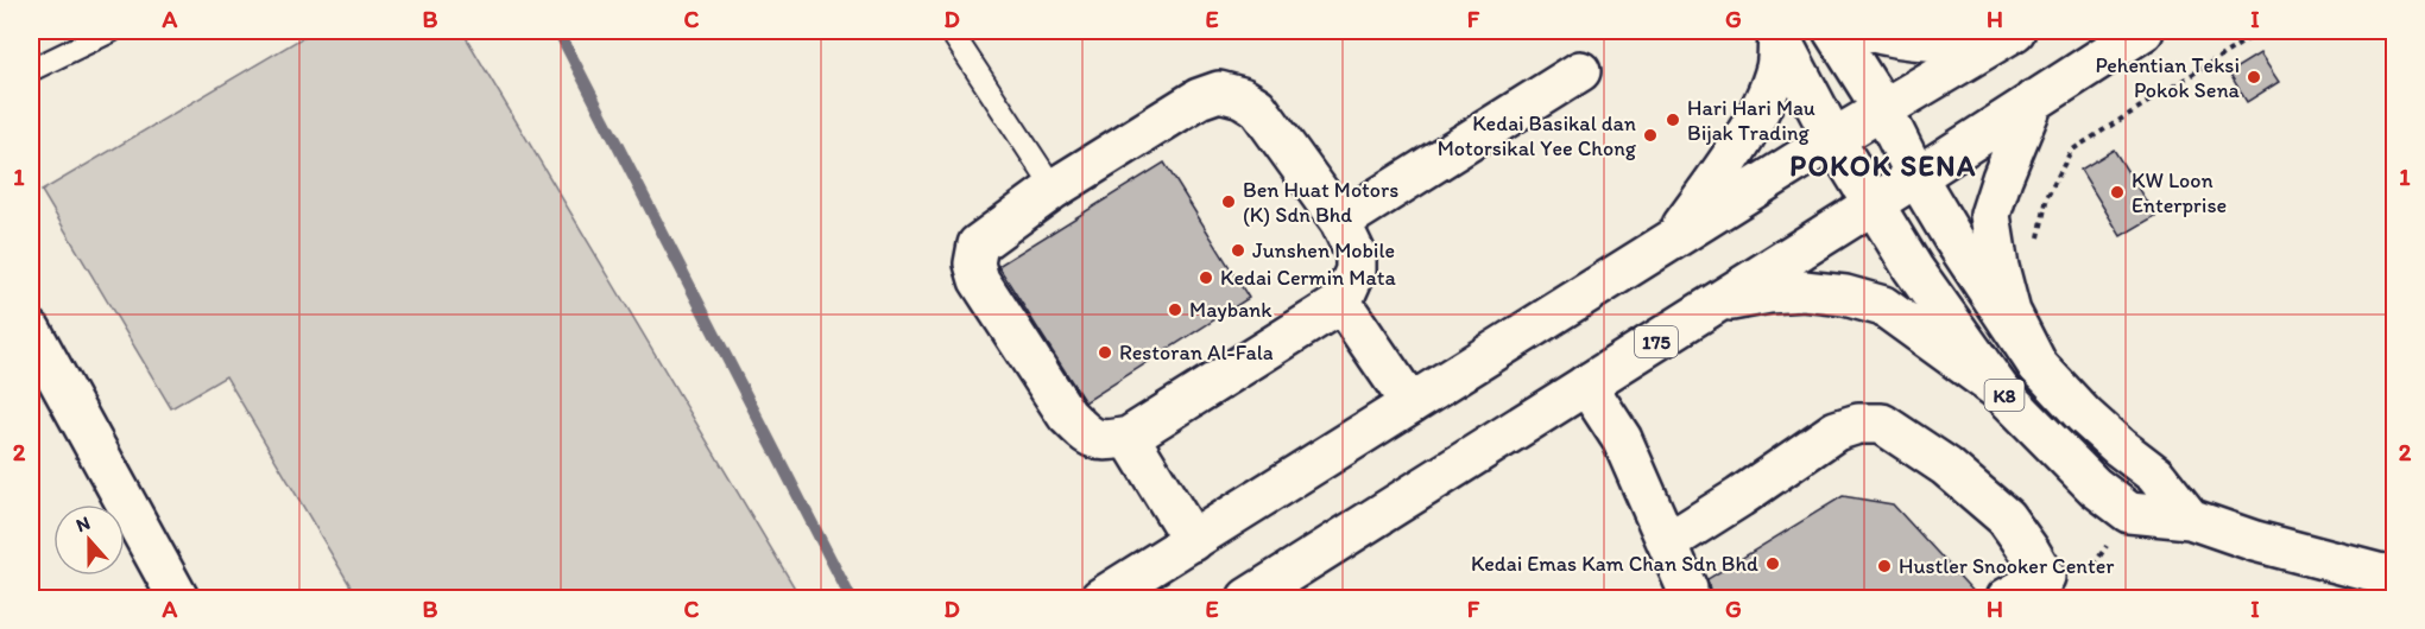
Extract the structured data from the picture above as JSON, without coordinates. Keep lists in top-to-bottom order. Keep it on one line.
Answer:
{"streets":{"main road":["175","K8"]},"crossings":[["175","K8"]],"districts":["POKOK SENA"],"places":["Pehentian Teksi Pokok Sena","Hari Hari Mau Bijak Trading","Kedai Basikal dan Motorsikal Yee Chong","KW Loon Enterprise","Ben Huat Motors (K) Sdn Bhd","Junshen Mobile","Kedai Cermin Mata","Maybank","Restoran Al-Fala","Kedai Emas Kam Chan Sdn Bhd","Hustler Snooker Center"],"north":"top","grid":{"columns":["A","B","C","D","E","F","G","H","I"],"rows":["1","2"]}}
